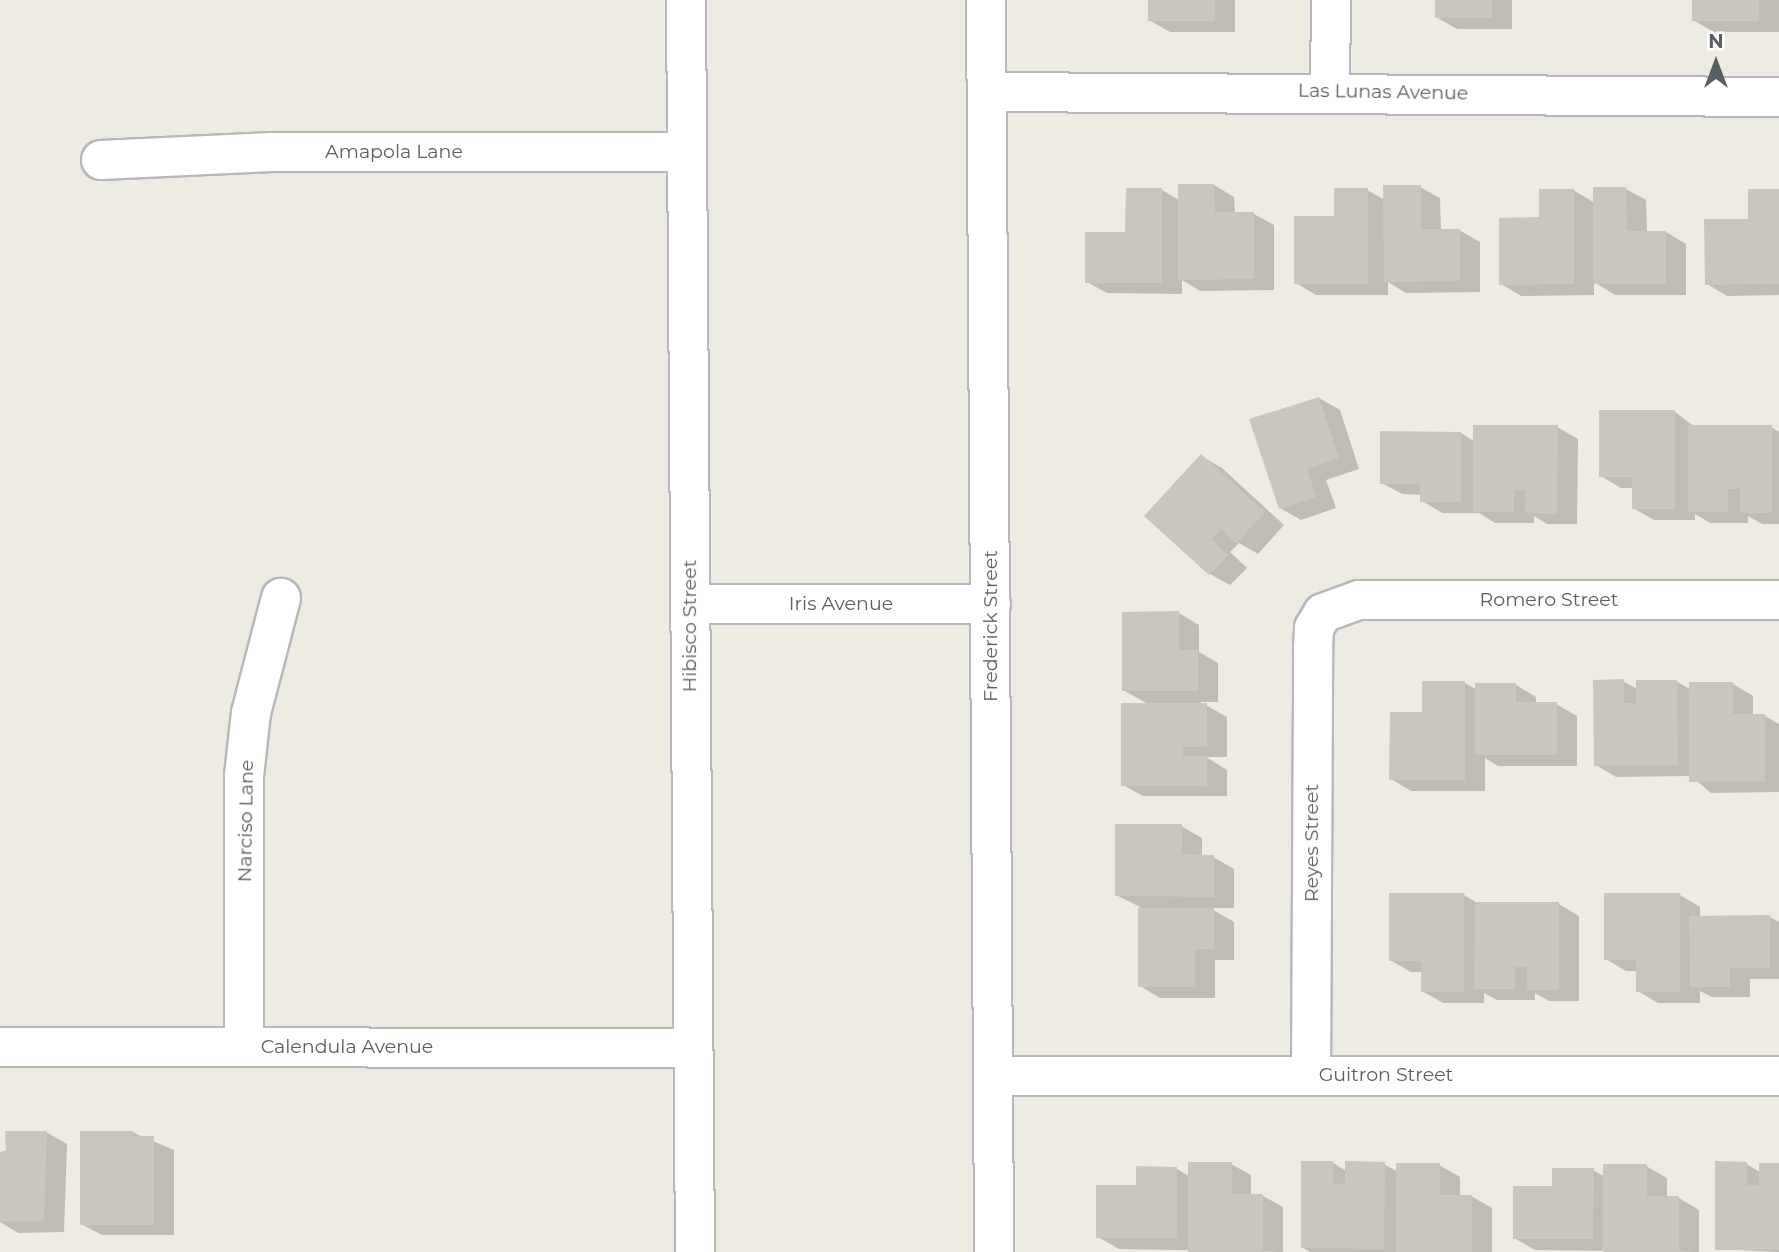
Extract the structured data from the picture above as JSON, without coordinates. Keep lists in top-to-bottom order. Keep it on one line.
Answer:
{"streets":{"street":["Las Lunas Avenue","Amapola Lane","Romero Street","Iris Avenue","Hibisco Street","Frederick Street","Narciso Lane","Reyes Street","Calendula Avenue","Guitron Street"]},"crossings":[["Las Lunas Avenue","Frederick Street"],["Amapola Lane","Hibisco Street"],["Romero Street","Reyes Street"],["Iris Avenue","Hibisco Street"],["Iris Avenue","Frederick Street"],["Hibisco Street","Calendula Avenue"],["Frederick Street","Guitron Street"],["Narciso Lane","Calendula Avenue"],["Reyes Street","Guitron Street"]],"north":"top"}
